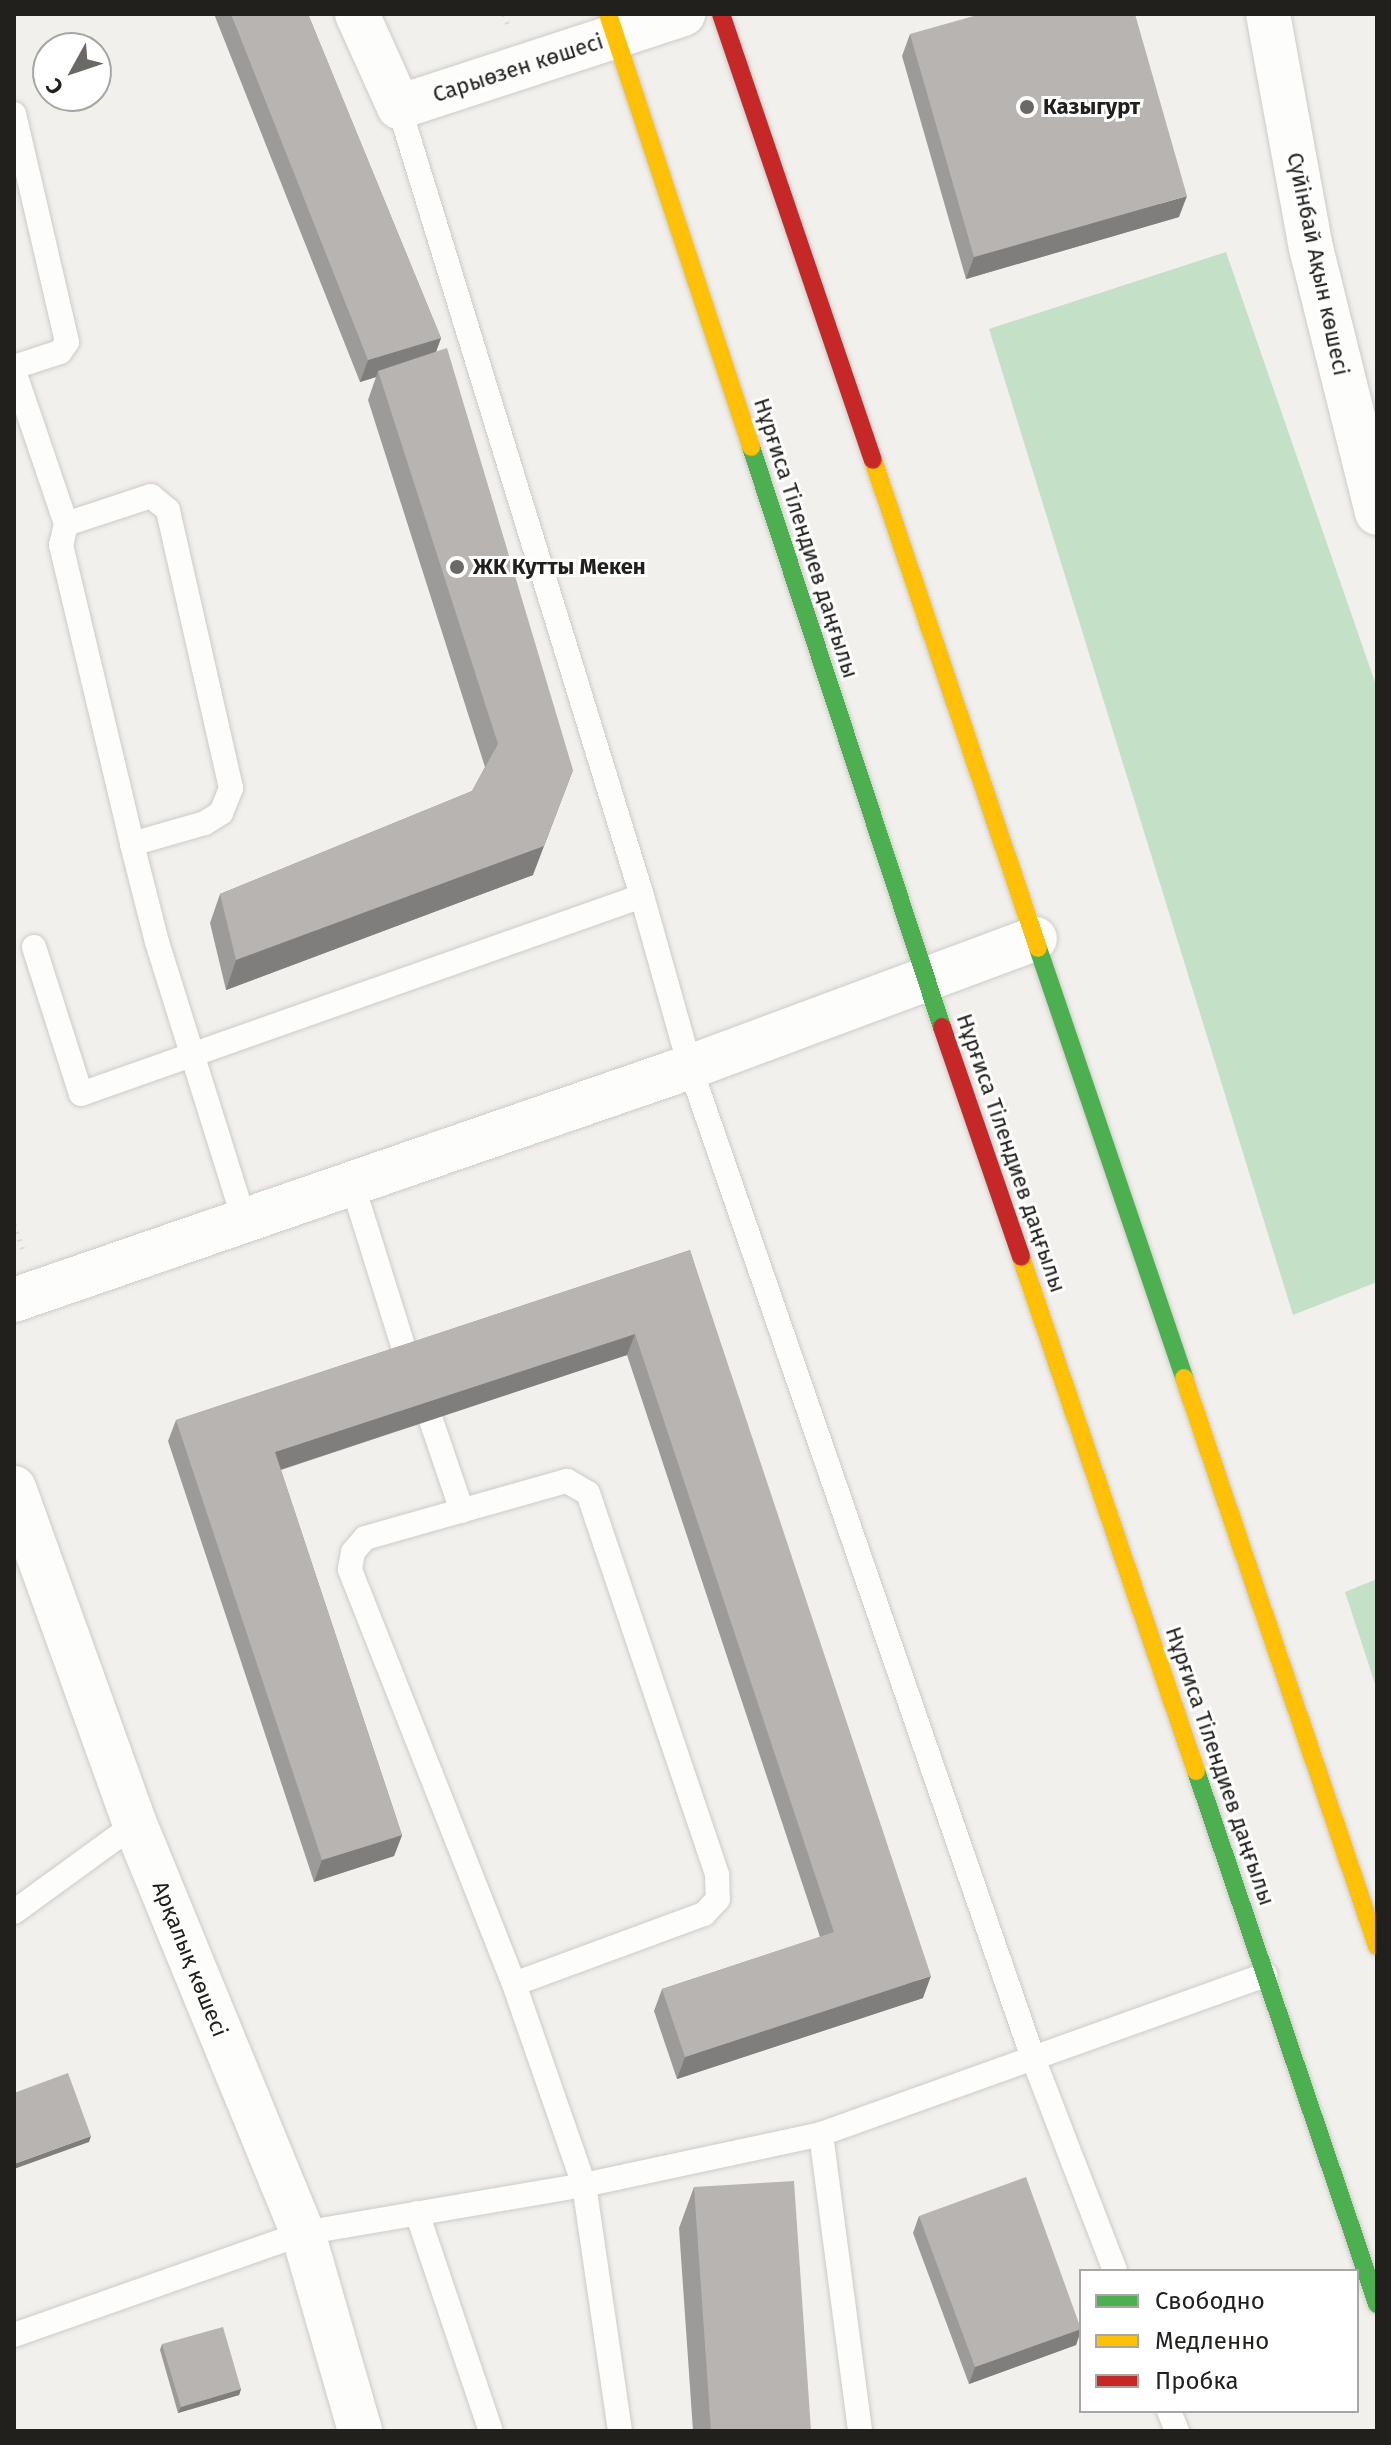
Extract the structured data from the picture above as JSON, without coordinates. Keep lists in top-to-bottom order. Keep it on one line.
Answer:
{"streets":{"main road":["Нұрғиса Тілендиев даңғылы"],"street":["Сарыөзен көшесі","Сүйінбай Ақын көшесі","Арқалық көшесі"]},"crossings":[["Сарыөзен көшесі","Нұрғиса Тілендиев даңғылы"]],"places":["Казыгурт","ЖК Кутты Мекен"],"legend":["Свободно","Медленно","Пробка"],"north":"bottom left"}
